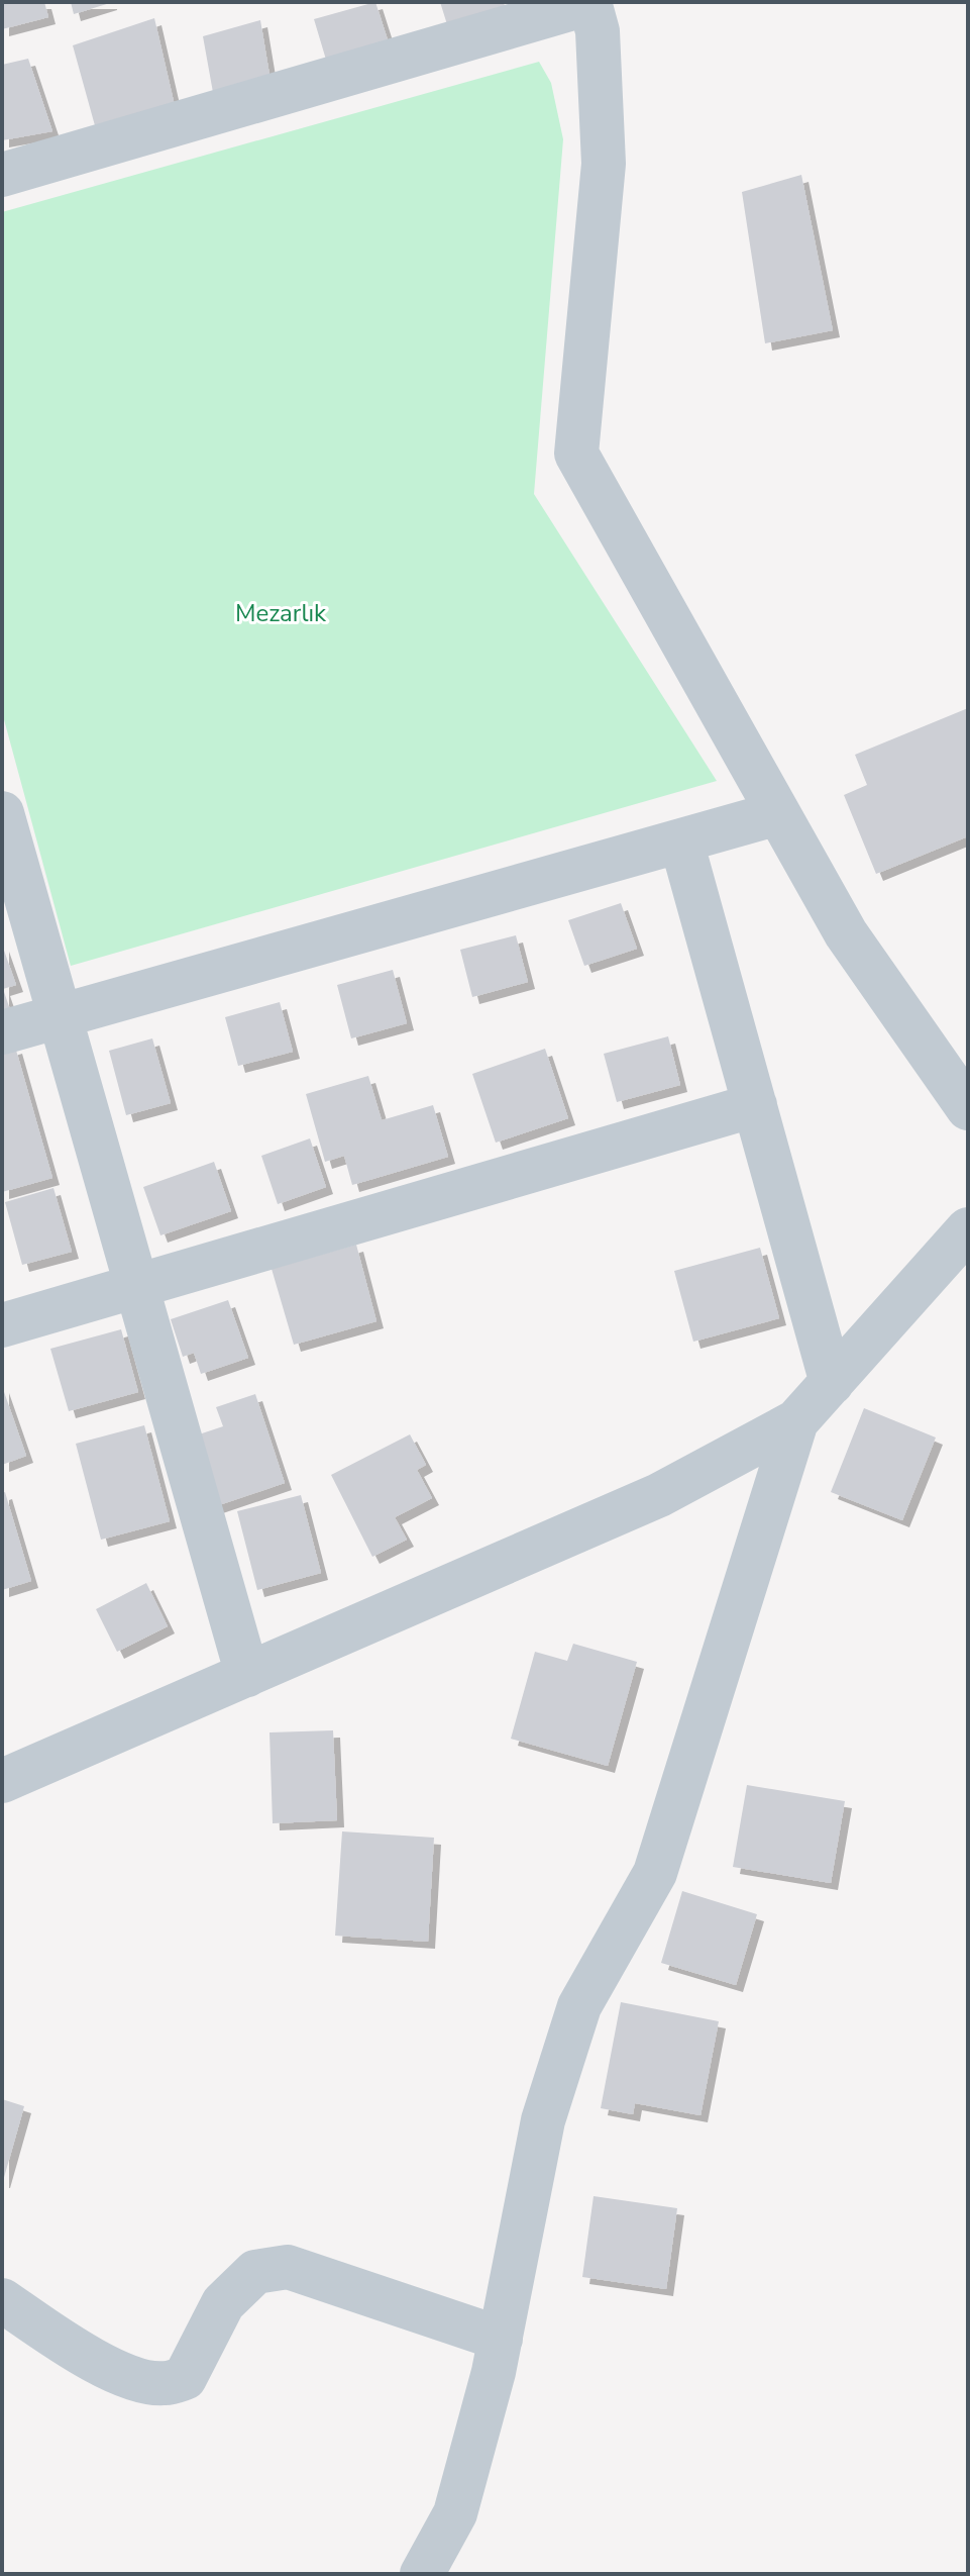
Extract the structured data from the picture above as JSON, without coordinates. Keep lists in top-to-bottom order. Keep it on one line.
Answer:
{"parks":["Mezarlık"]}
